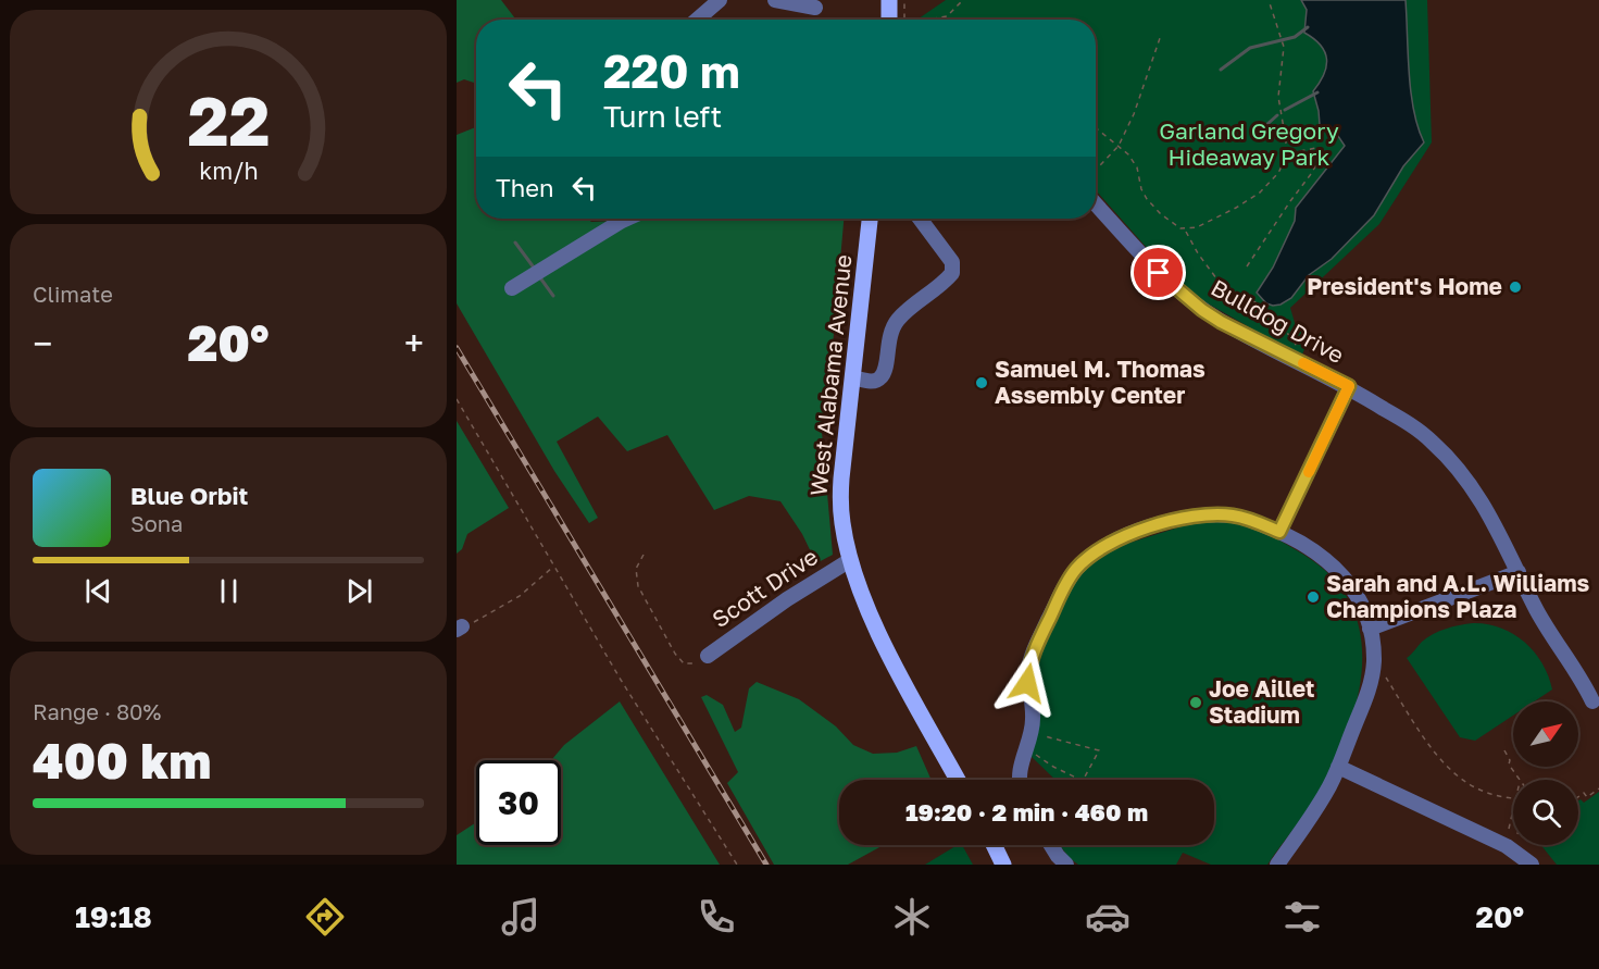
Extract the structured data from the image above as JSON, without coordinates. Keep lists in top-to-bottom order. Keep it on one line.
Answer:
{"streets":{"main road":["West Alabama Avenue"],"street":["Bulldog Drive","Scott Drive"]},"crossings":[["West Alabama Avenue","Scott Drive"]],"parks":["Garland Gregory Hideaway Park"],"places":["President's Home","Samuel M. Thomas Assembly Center","Sarah and A.L. Williams Champions Plaza","Joe Aillet Stadium"],"north":"top right","page":{"turn":["220 m","Turn left"],"then":"Then","tile":["Climate",["Range · 80%","400 km"]],"heat":["−","20°","+"],"song":["Blue Orbit","Sona"],"limit":"30","trip":"19:20 · 2 min · 460 m","tabs":["19:18","20°"],"gauge":["22","km/h"]}}
